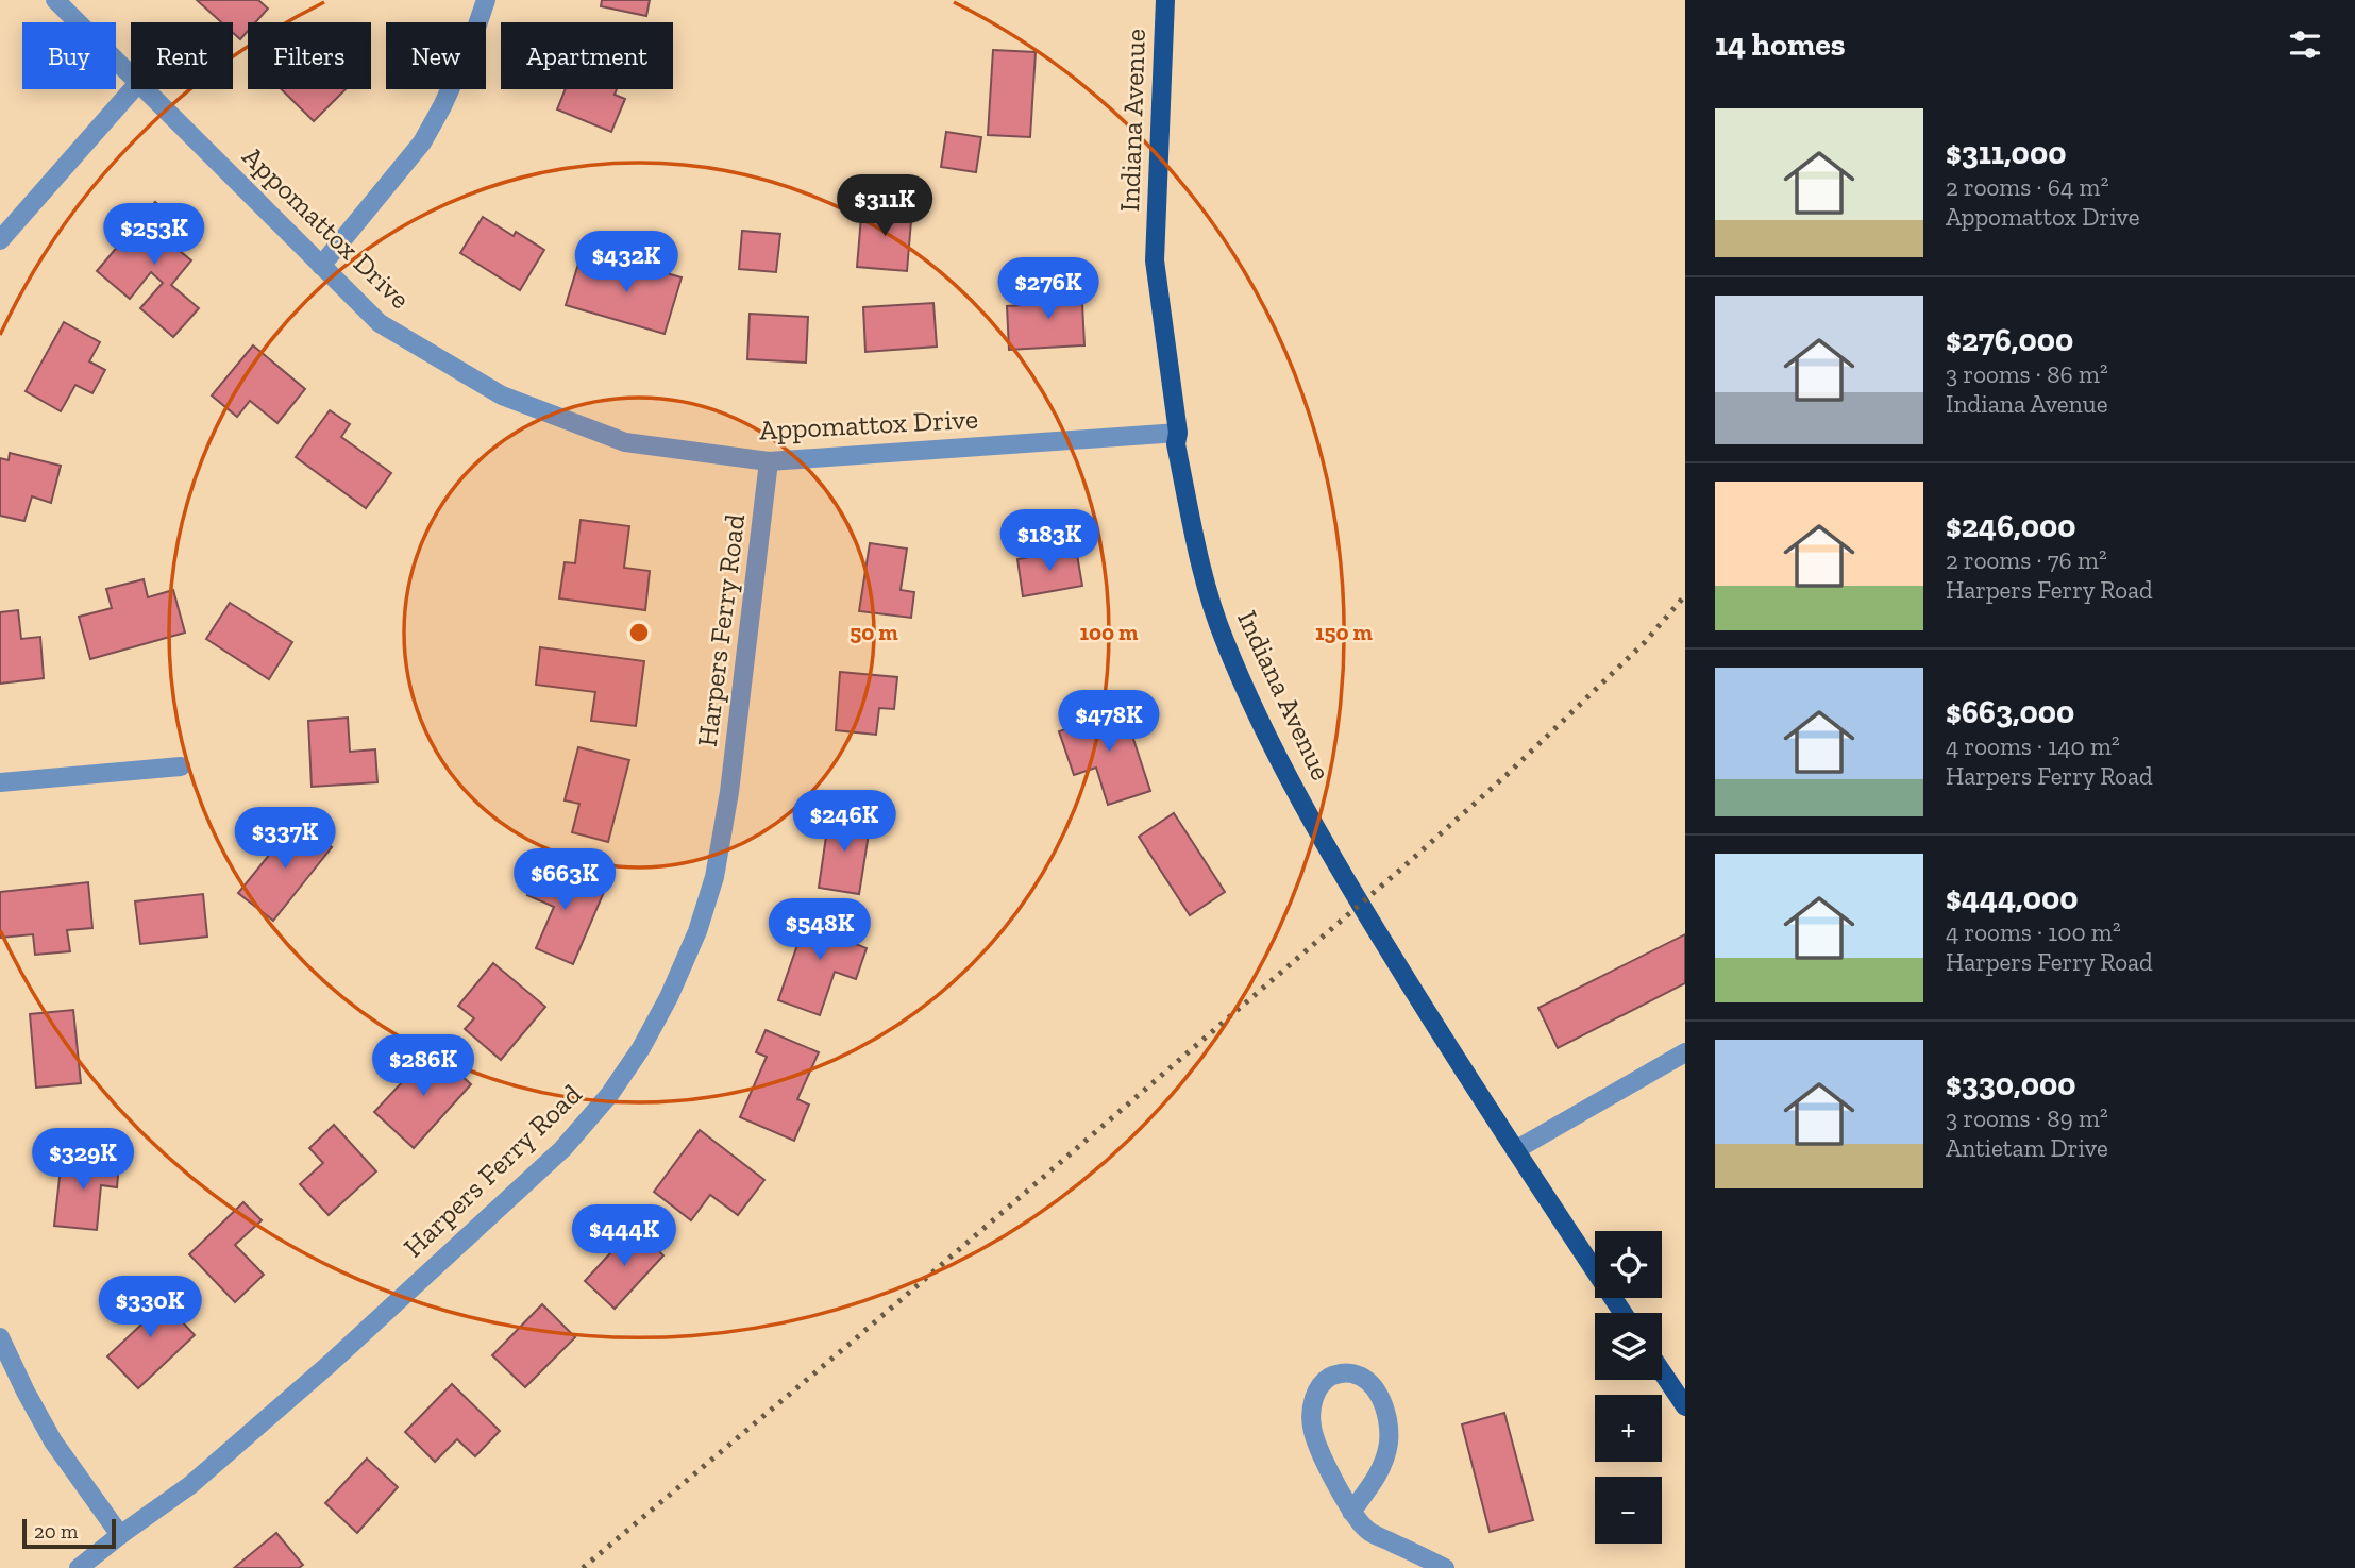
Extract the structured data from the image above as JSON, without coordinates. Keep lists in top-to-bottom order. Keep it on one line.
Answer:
{"streets":{"main road":["Indiana Avenue"],"street":["Appomattox Drive","Harpers Ferry Road"]},"crossings":[["Indiana Avenue","Appomattox Drive"],["Appomattox Drive","Harpers Ferry Road"]],"scale_bar":"20 m","page":{"heading":"14 homes","chip":["Buy","Rent","Filters","New","Apartment"],"list":[{"name":"$311,000","note":"2 rooms · 64 m² · Appomattox Drive"},{"name":"$276,000","note":"3 rooms · 86 m² · Indiana Avenue"},{"name":"$246,000","note":"2 rooms · 76 m² · Harpers Ferry Road"},{"name":"$663,000","note":"4 rooms · 140 m² · Harpers Ferry Road"},{"name":"$444,000","note":"4 rooms · 100 m² · Harpers Ferry Road"},{"name":"$330,000","note":"3 rooms · 89 m² · Antietam Drive"}],"price":["$311K","$253K","$432K","$276K","$183K","$478K","$246K","$337K","$663K","$548K","$286K","$329K","$444K","$330K"],"map_buttons":["+","−"],"scale":"20 m"},"rings":["50 m","100 m","150 m"]}
